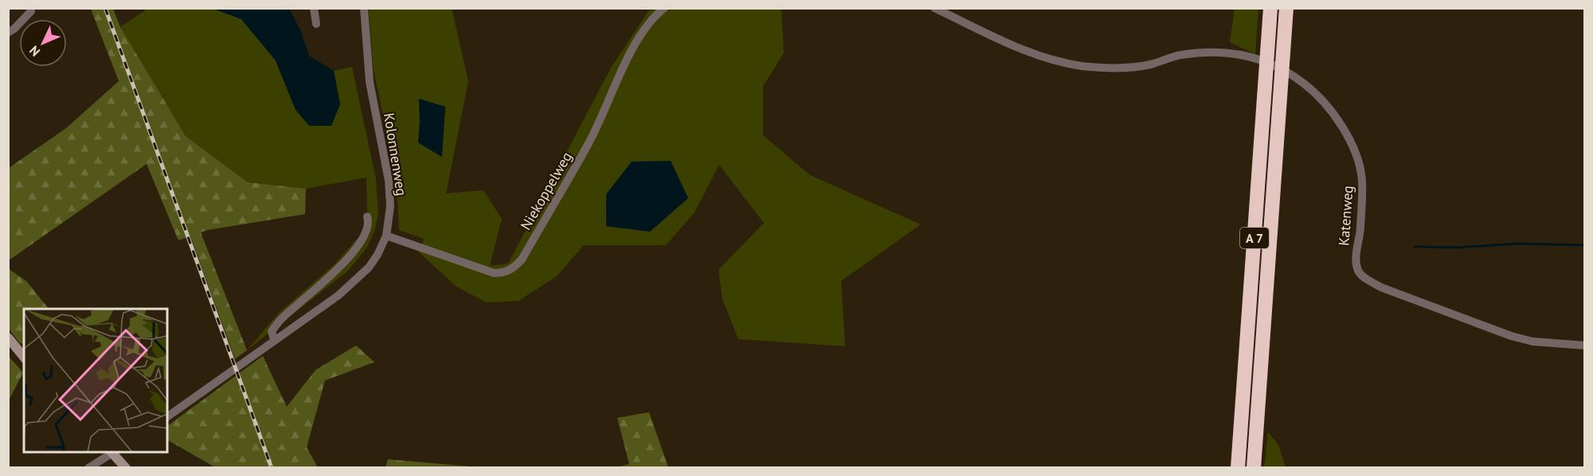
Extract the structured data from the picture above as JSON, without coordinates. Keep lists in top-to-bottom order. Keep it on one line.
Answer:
{"streets":{"highway":["A 7"],"street":["Kolonnenweg","Niekoppelweg","Katenweg"]},"crossings":[["Kolonnenweg","Niekoppelweg"]],"north":"bottom left"}
